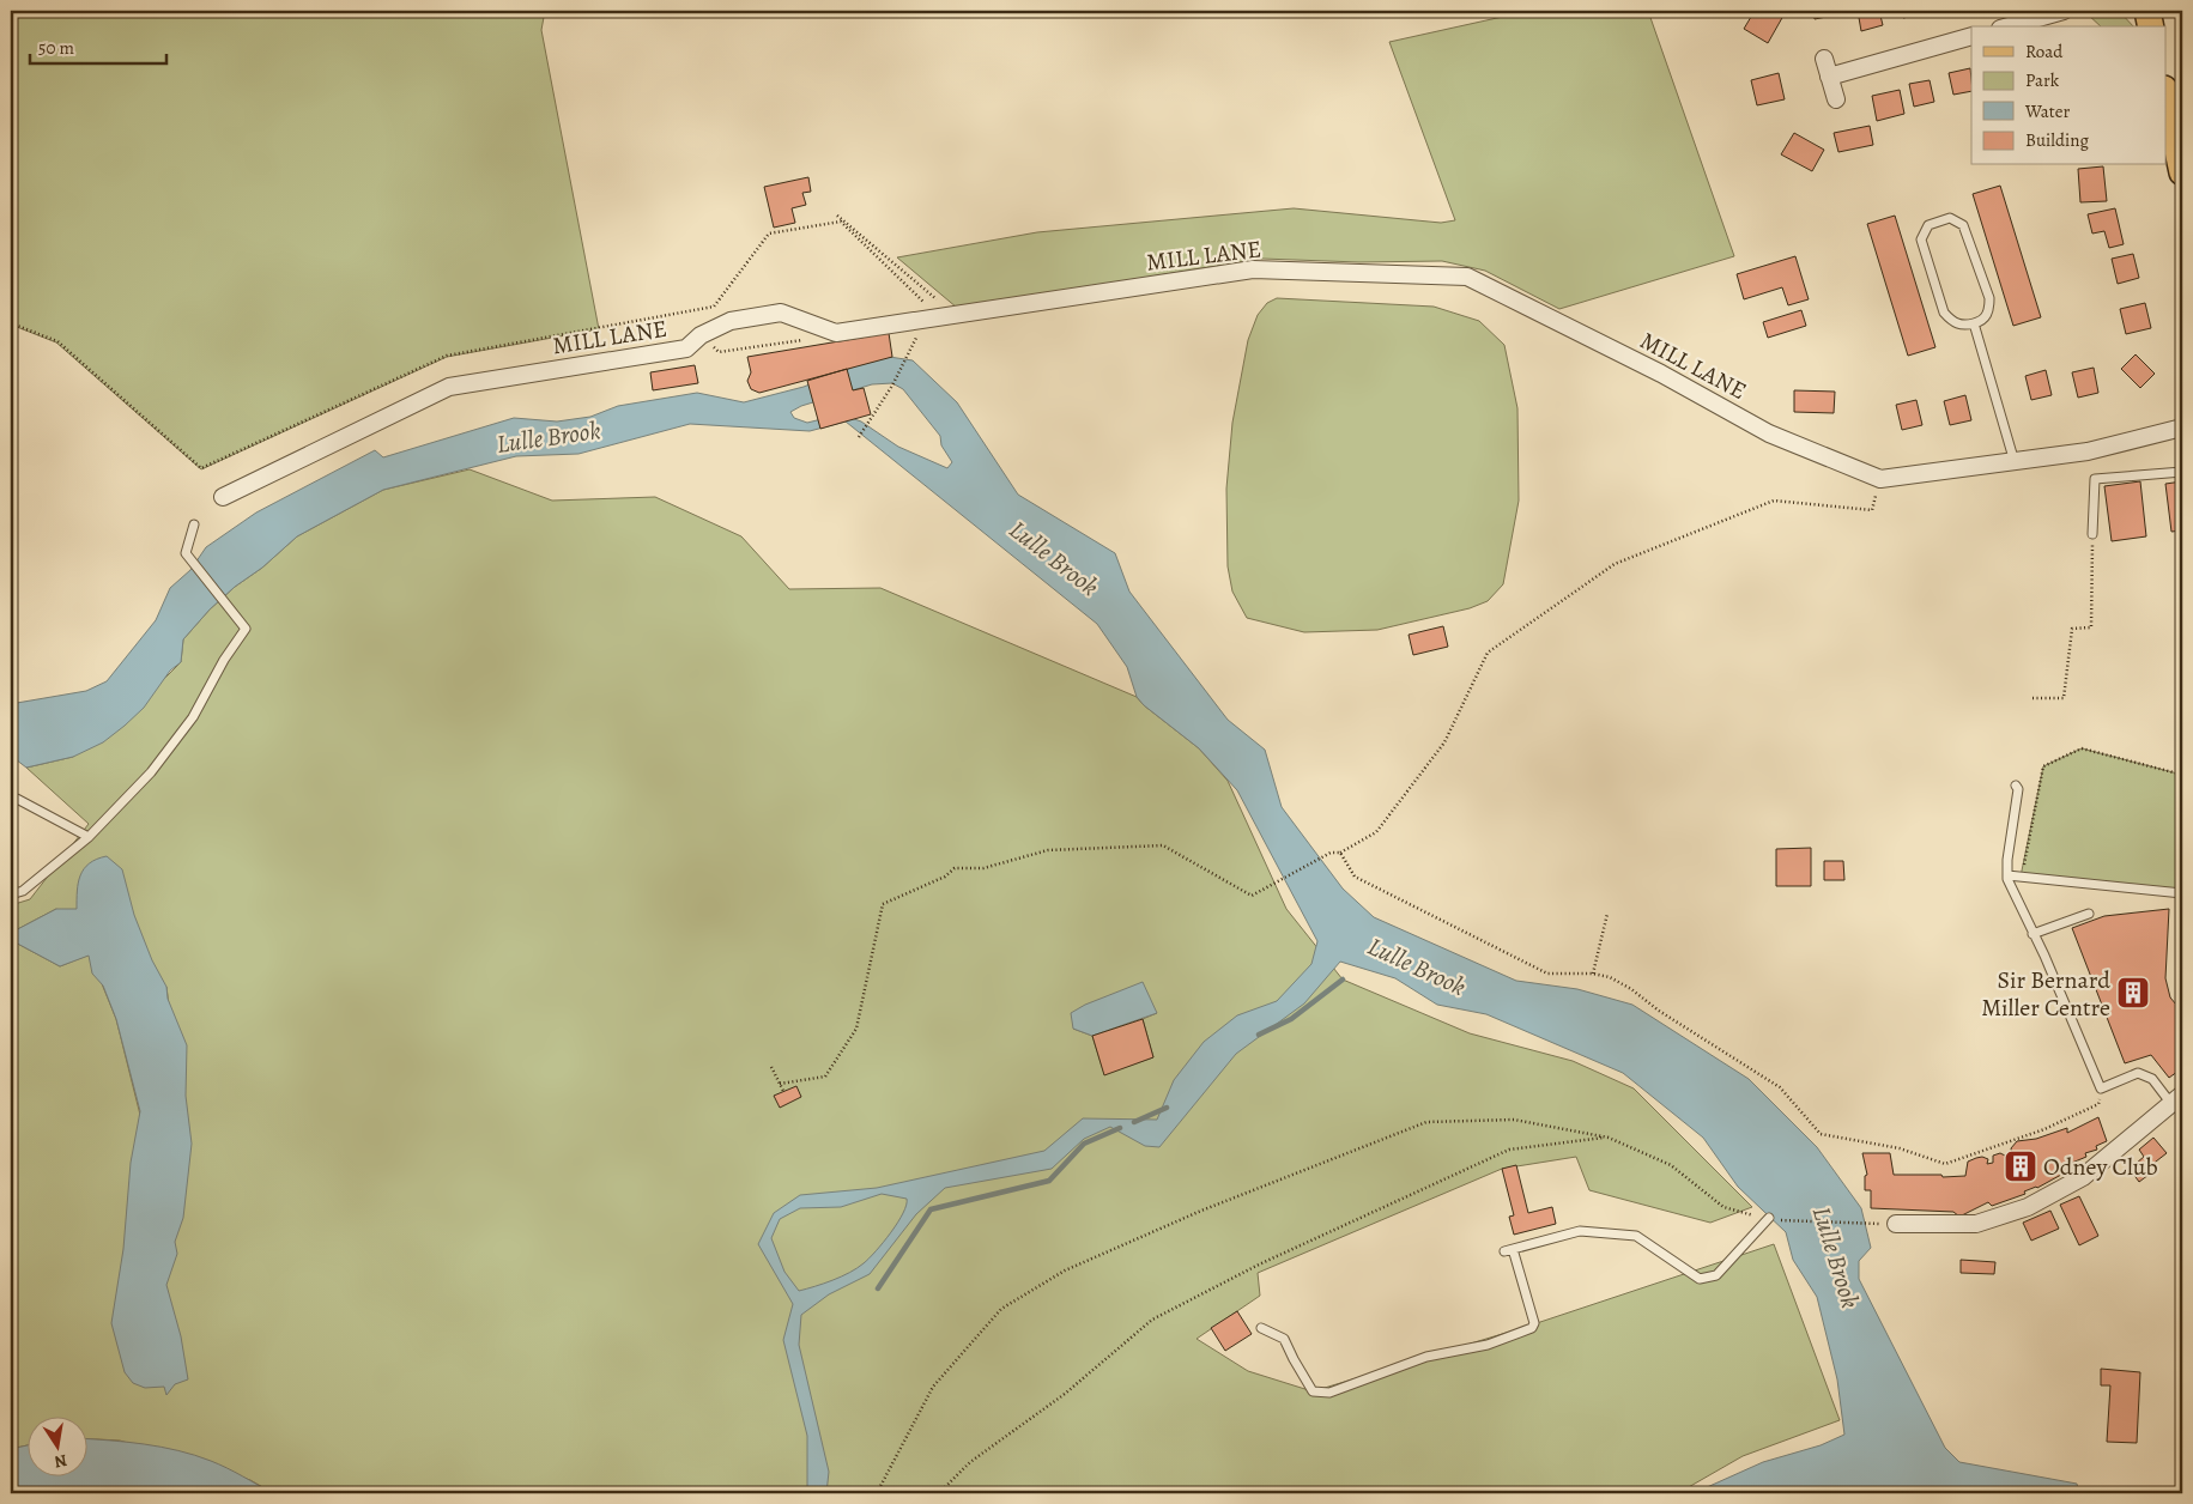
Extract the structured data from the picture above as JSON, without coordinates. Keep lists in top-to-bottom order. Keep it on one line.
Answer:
{"streets":{"street":["MILL LANE"]},"water":["Lulle Brook"],"places":{"building":["Sir Bernard Miller Centre","Odney Club"]},"legend":["Road","Park","Water","Building"],"scale_bar":"50 m","north":"bottom"}
